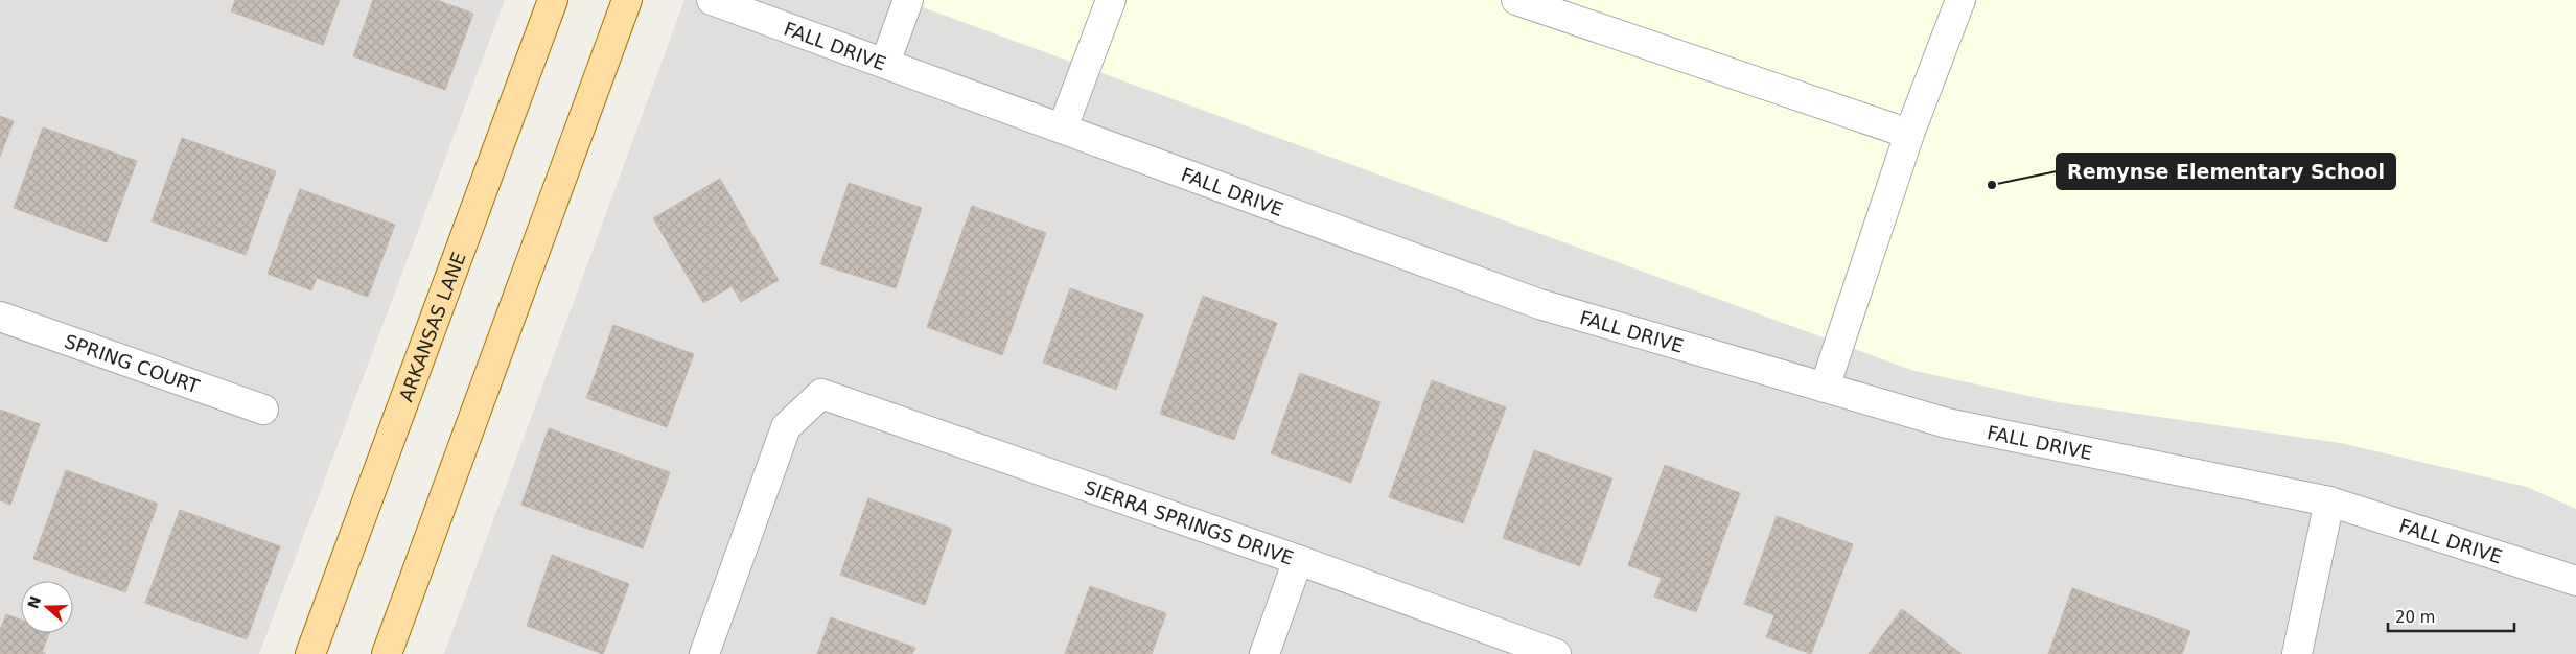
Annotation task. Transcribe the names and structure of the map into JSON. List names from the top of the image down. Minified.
{"streets":{"main road":["ARKANSAS LANE"],"street":["FALL DRIVE","SPRING COURT","SIERRA SPRINGS DRIVE"]},"places":["Remynse Elementary School"],"scale_bar":"20 m","north":"left"}
